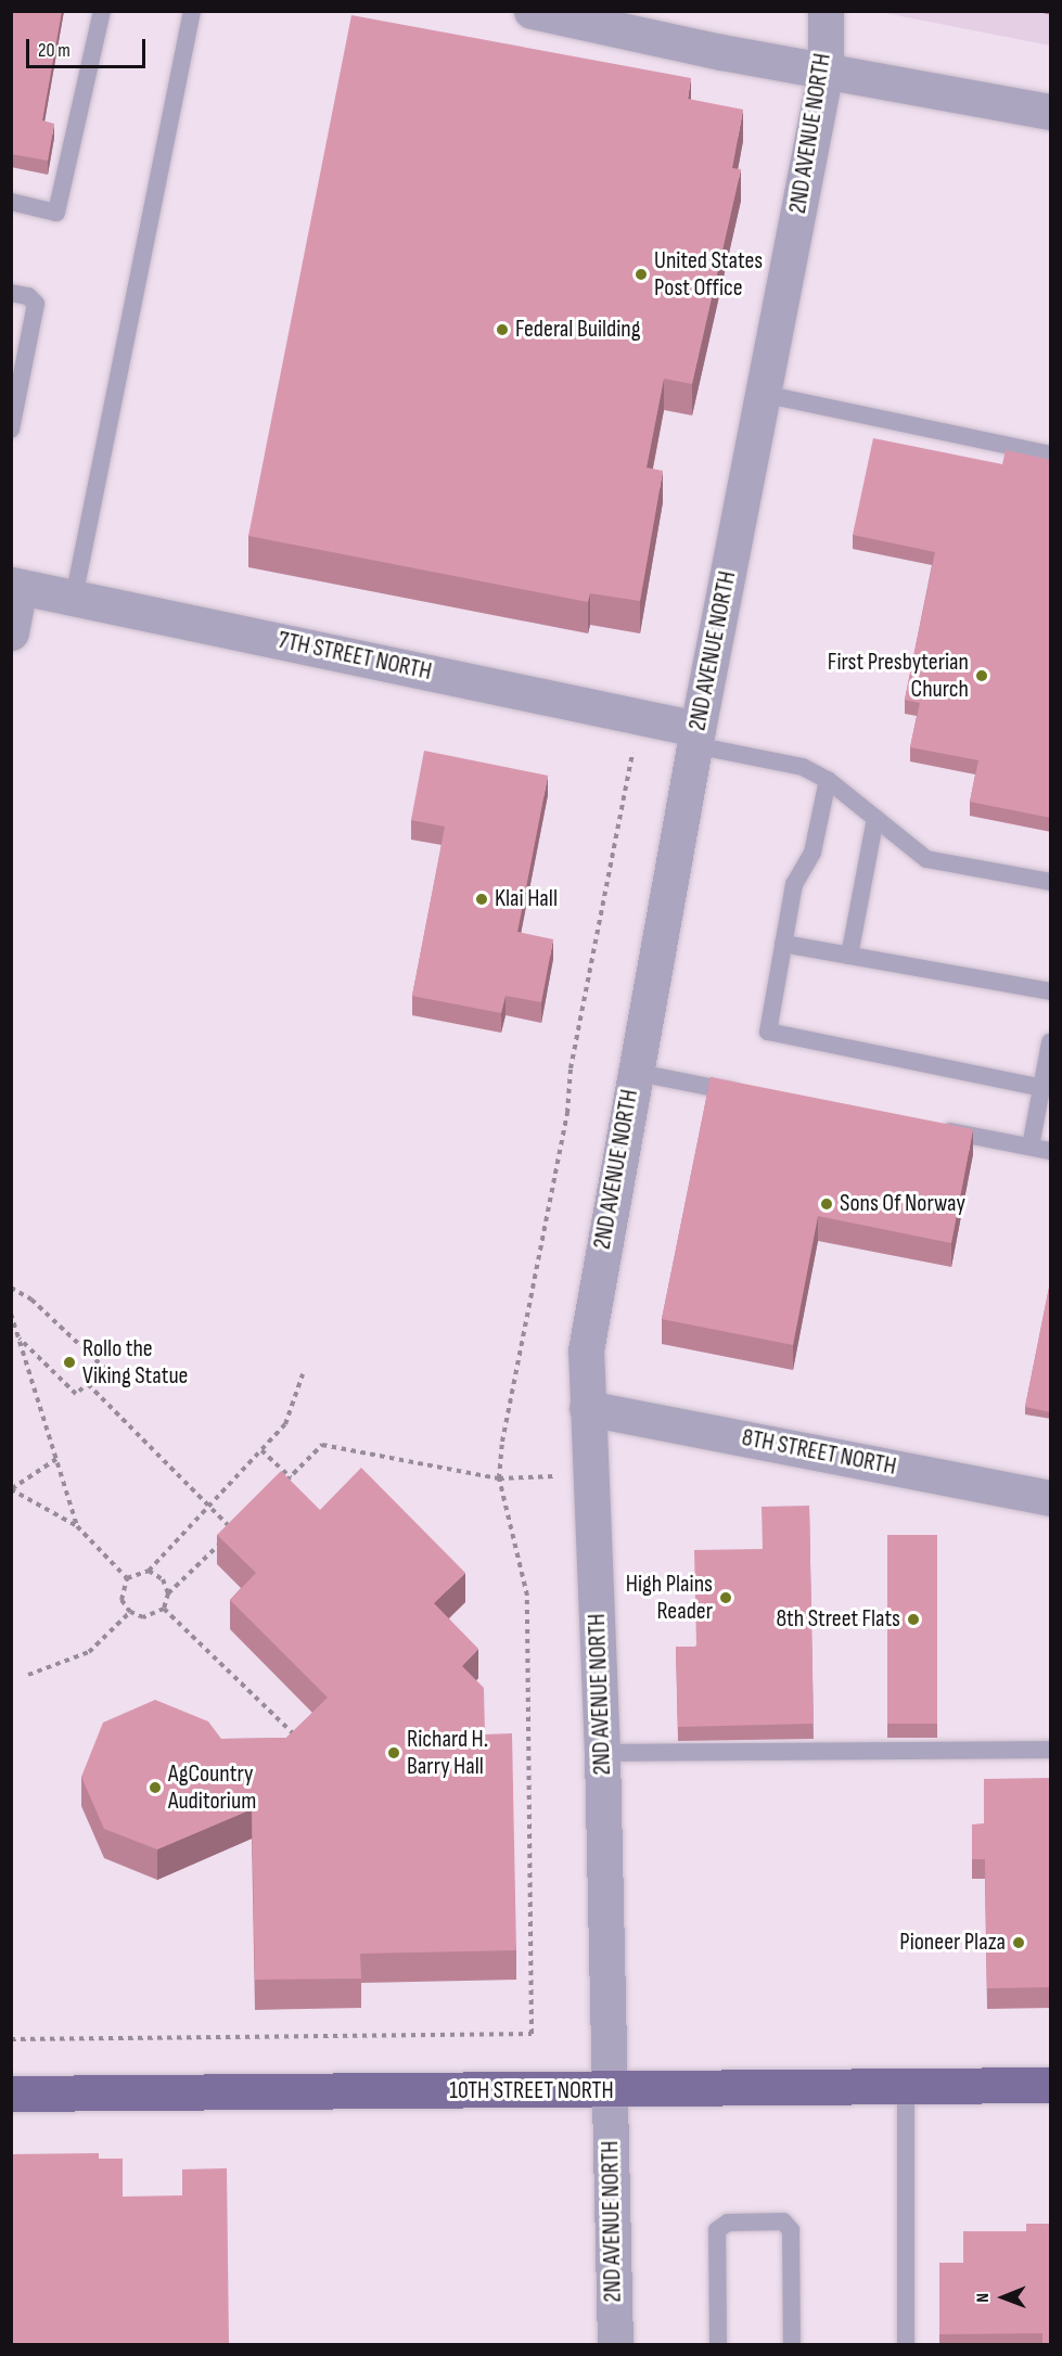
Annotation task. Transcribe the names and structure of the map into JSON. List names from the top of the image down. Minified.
{"streets":{"main road":["10TH STREET NORTH"],"street":["2ND AVENUE NORTH","7TH STREET NORTH","8TH STREET NORTH"]},"crossings":[["2ND AVENUE NORTH","7TH STREET NORTH"],["2ND AVENUE NORTH","8TH STREET NORTH"],["2ND AVENUE NORTH","10TH STREET NORTH"]],"places":["United States Post Office","Federal Building","First Presbyterian Church","Klai Hall","Sons Of Norway","Rollo the Viking Statue","High Plains Reader","8th Street Flats","Richard H. Barry Hall","AgCountry Auditorium","Pioneer Plaza"],"scale_bar":"20 m","north":"left"}
